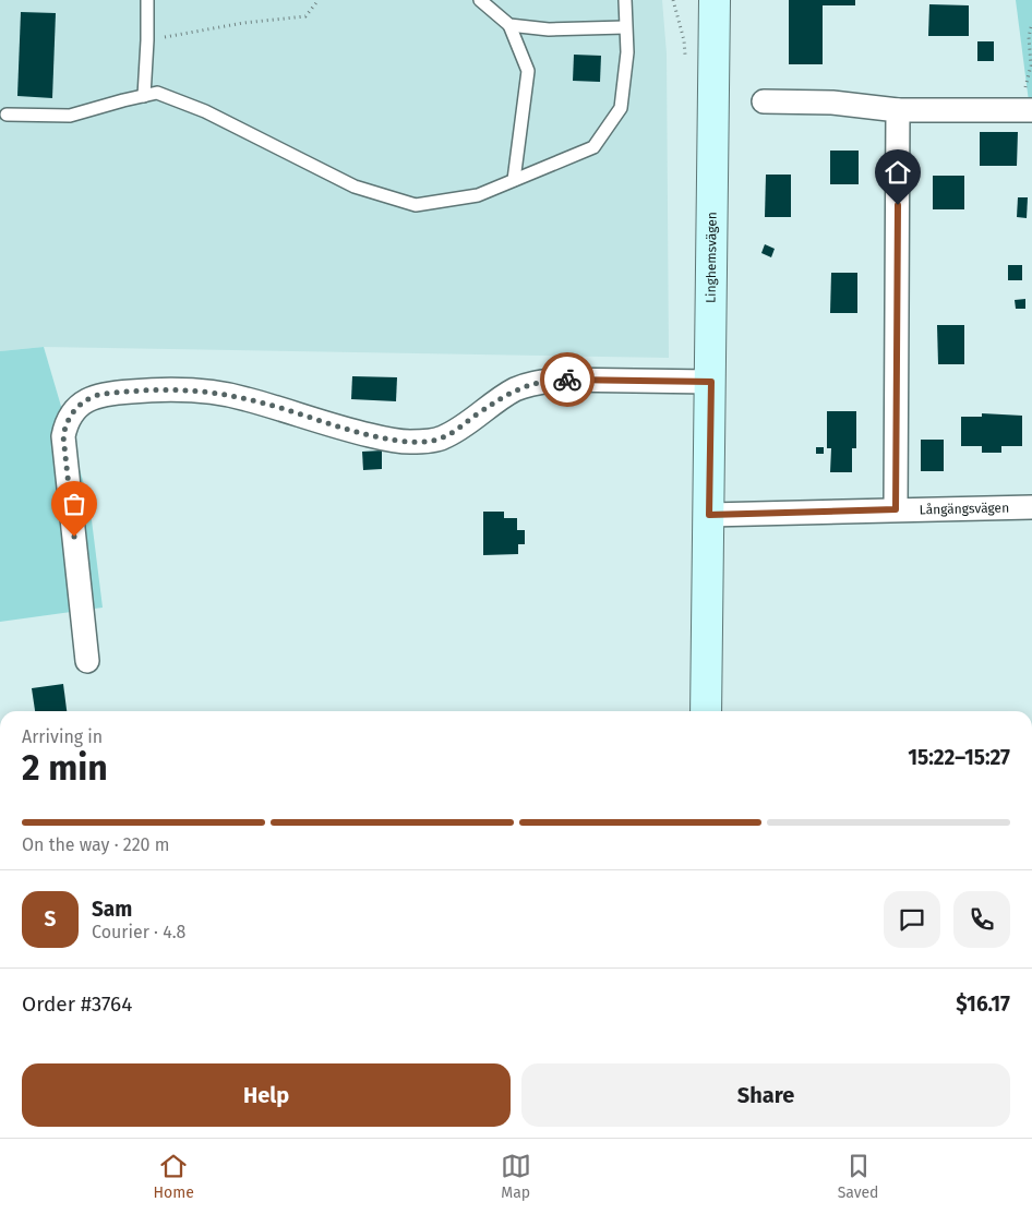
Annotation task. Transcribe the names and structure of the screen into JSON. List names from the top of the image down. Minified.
{"streets":{"main road":["Linghemsvägen"],"street":["Långängsvägen"]},"crossings":[["Linghemsvägen","Långängsvägen"]],"page":{"heading":["2 min","Arriving in","15:22–15:27"],"panel":["Sam","Courier · 4.8","Order #3764","$16.17"],"bar":"On the way · 220 m","round":"S","buttons":["Help","Share"],"tabs":["Home","Map","Saved"]}}
